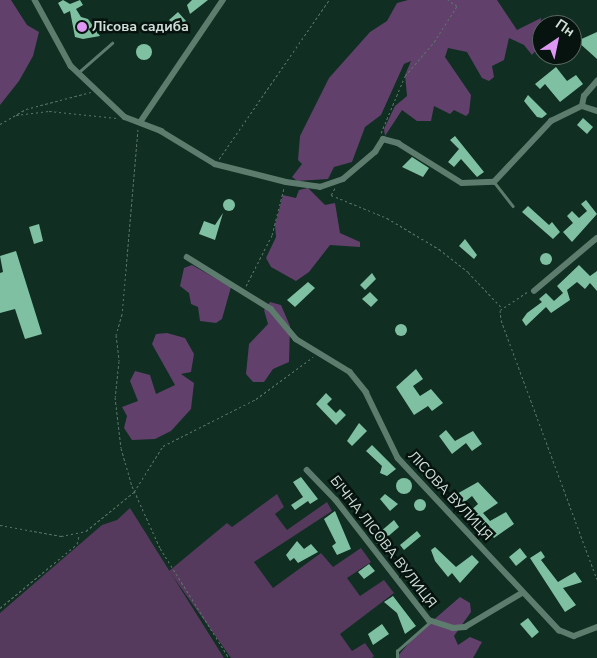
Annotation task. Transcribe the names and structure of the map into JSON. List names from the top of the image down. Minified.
{"streets":{"street":["ЛІСОВА ВУЛИЦЯ","БІЧНА ЛІСОВА ВУЛИЦЯ"]},"crossings":[["ЛІСОВА ВУЛИЦЯ","БІЧНА ЛІСОВА ВУЛИЦЯ"]],"places":["Лісова садиба"],"north":"top right"}
